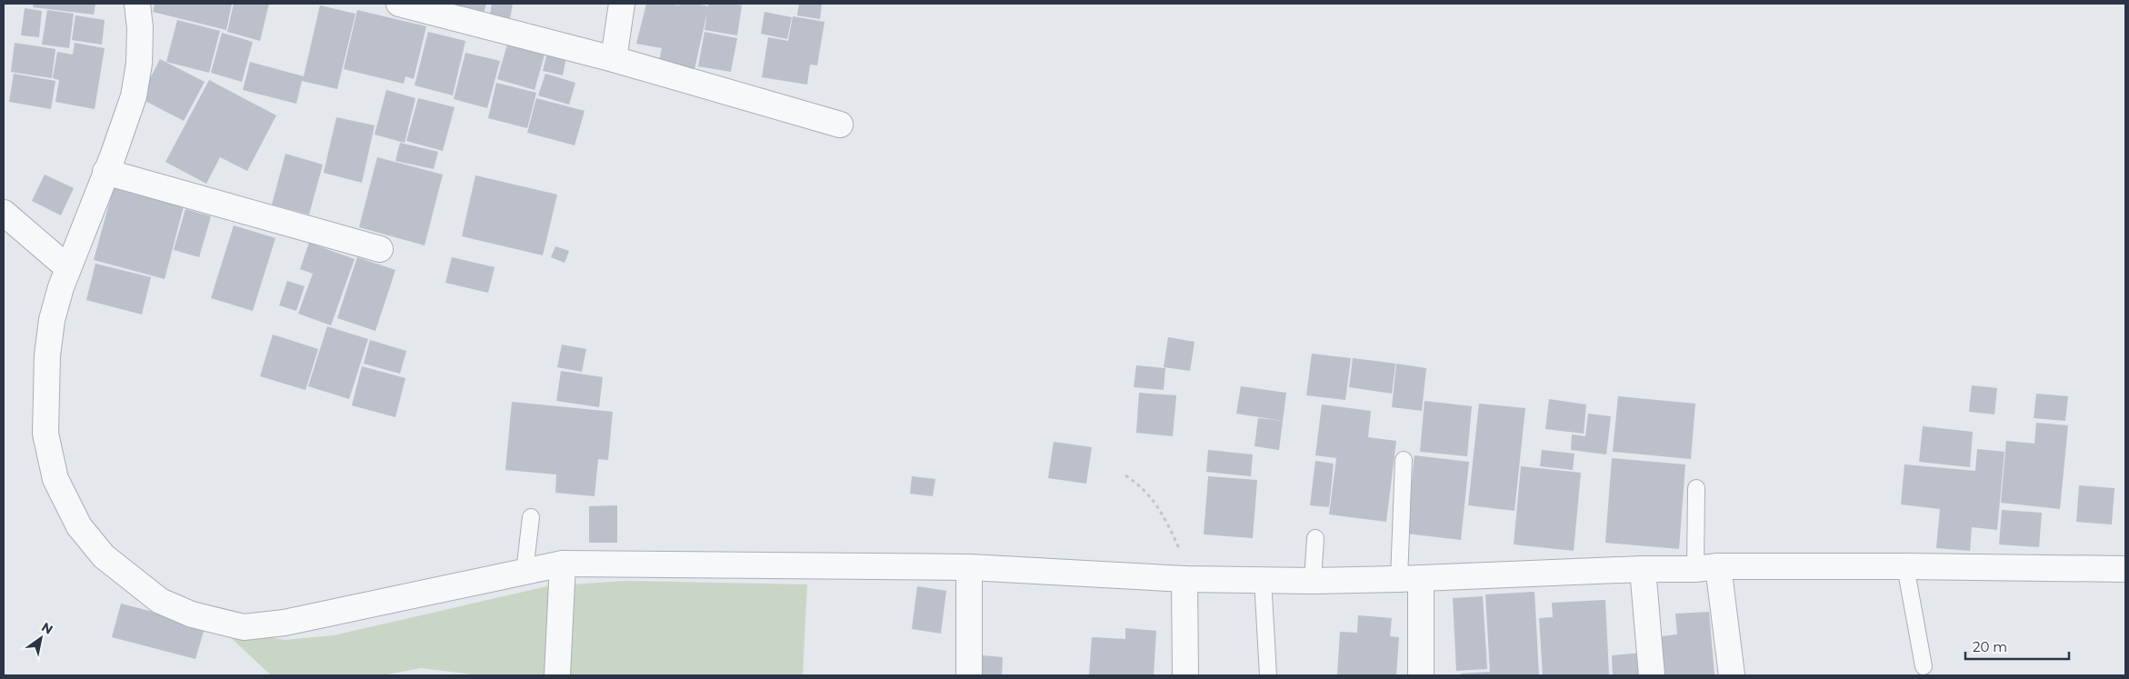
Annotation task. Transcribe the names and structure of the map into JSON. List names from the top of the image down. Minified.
{"scale_bar":"20 m","north":"top right"}
